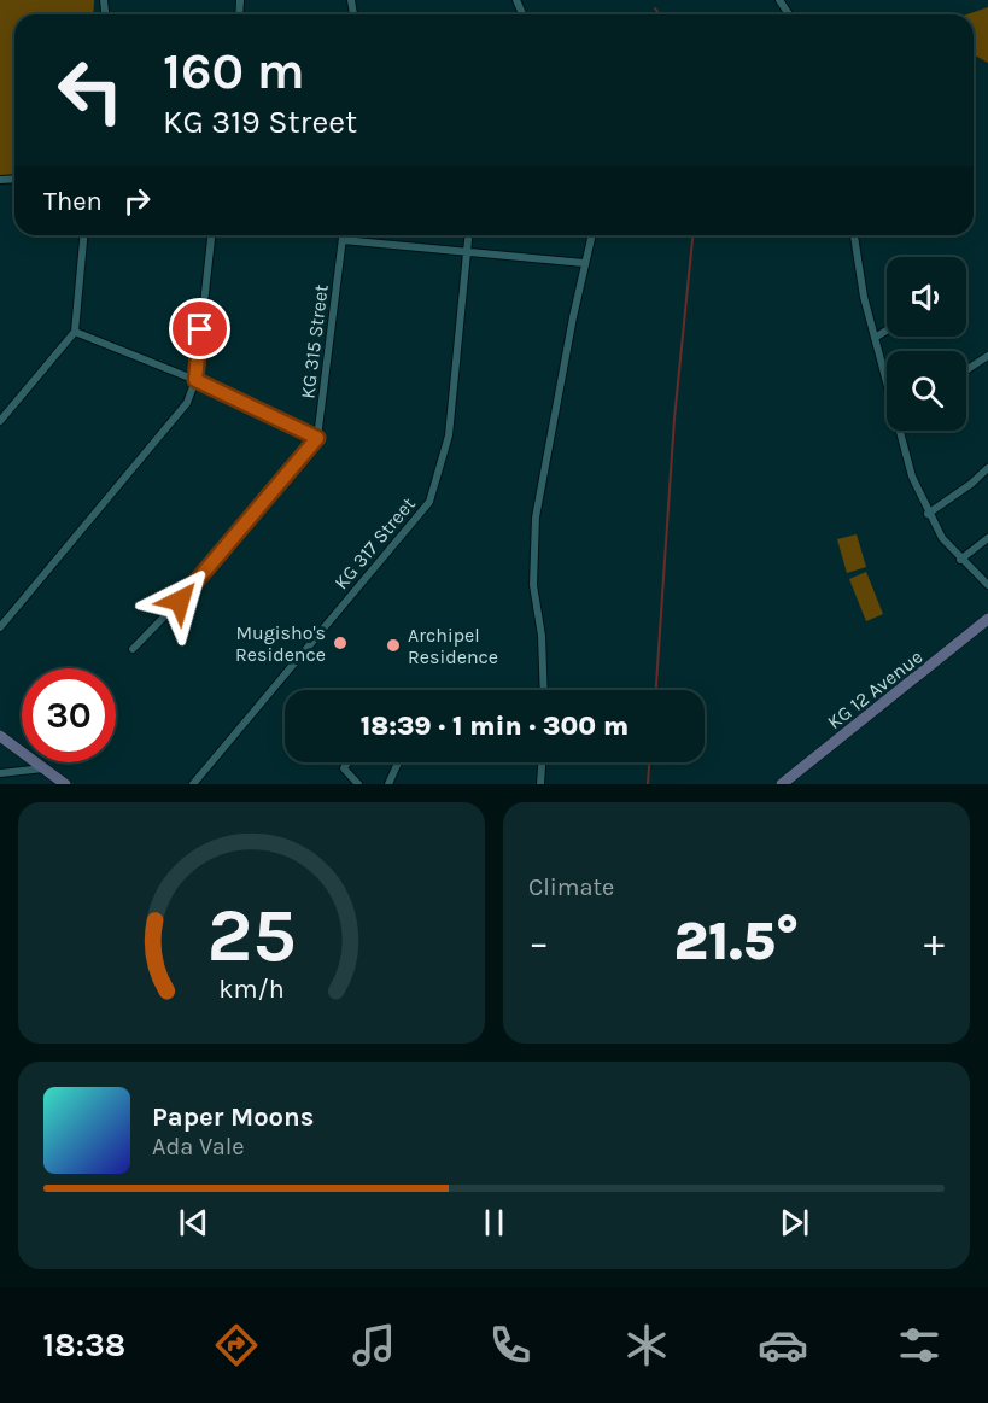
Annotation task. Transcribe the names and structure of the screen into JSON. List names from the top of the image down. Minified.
{"streets":{"main road":["KG 12 Avenue"],"street":["KG 315 Street","KG 317 Street"]},"places":["Mugisho's Residence","Archipel Residence"],"page":{"turn":["160 m","KG 319 Street"],"then":"Then","limit":"30","trip":"18:39 · 1 min · 300 m","tile":"Climate","heat":["−","21.5°","+"],"song":["Paper Moons","Ada Vale"],"tabs":"18:38","gauge":["25","km/h"]}}
